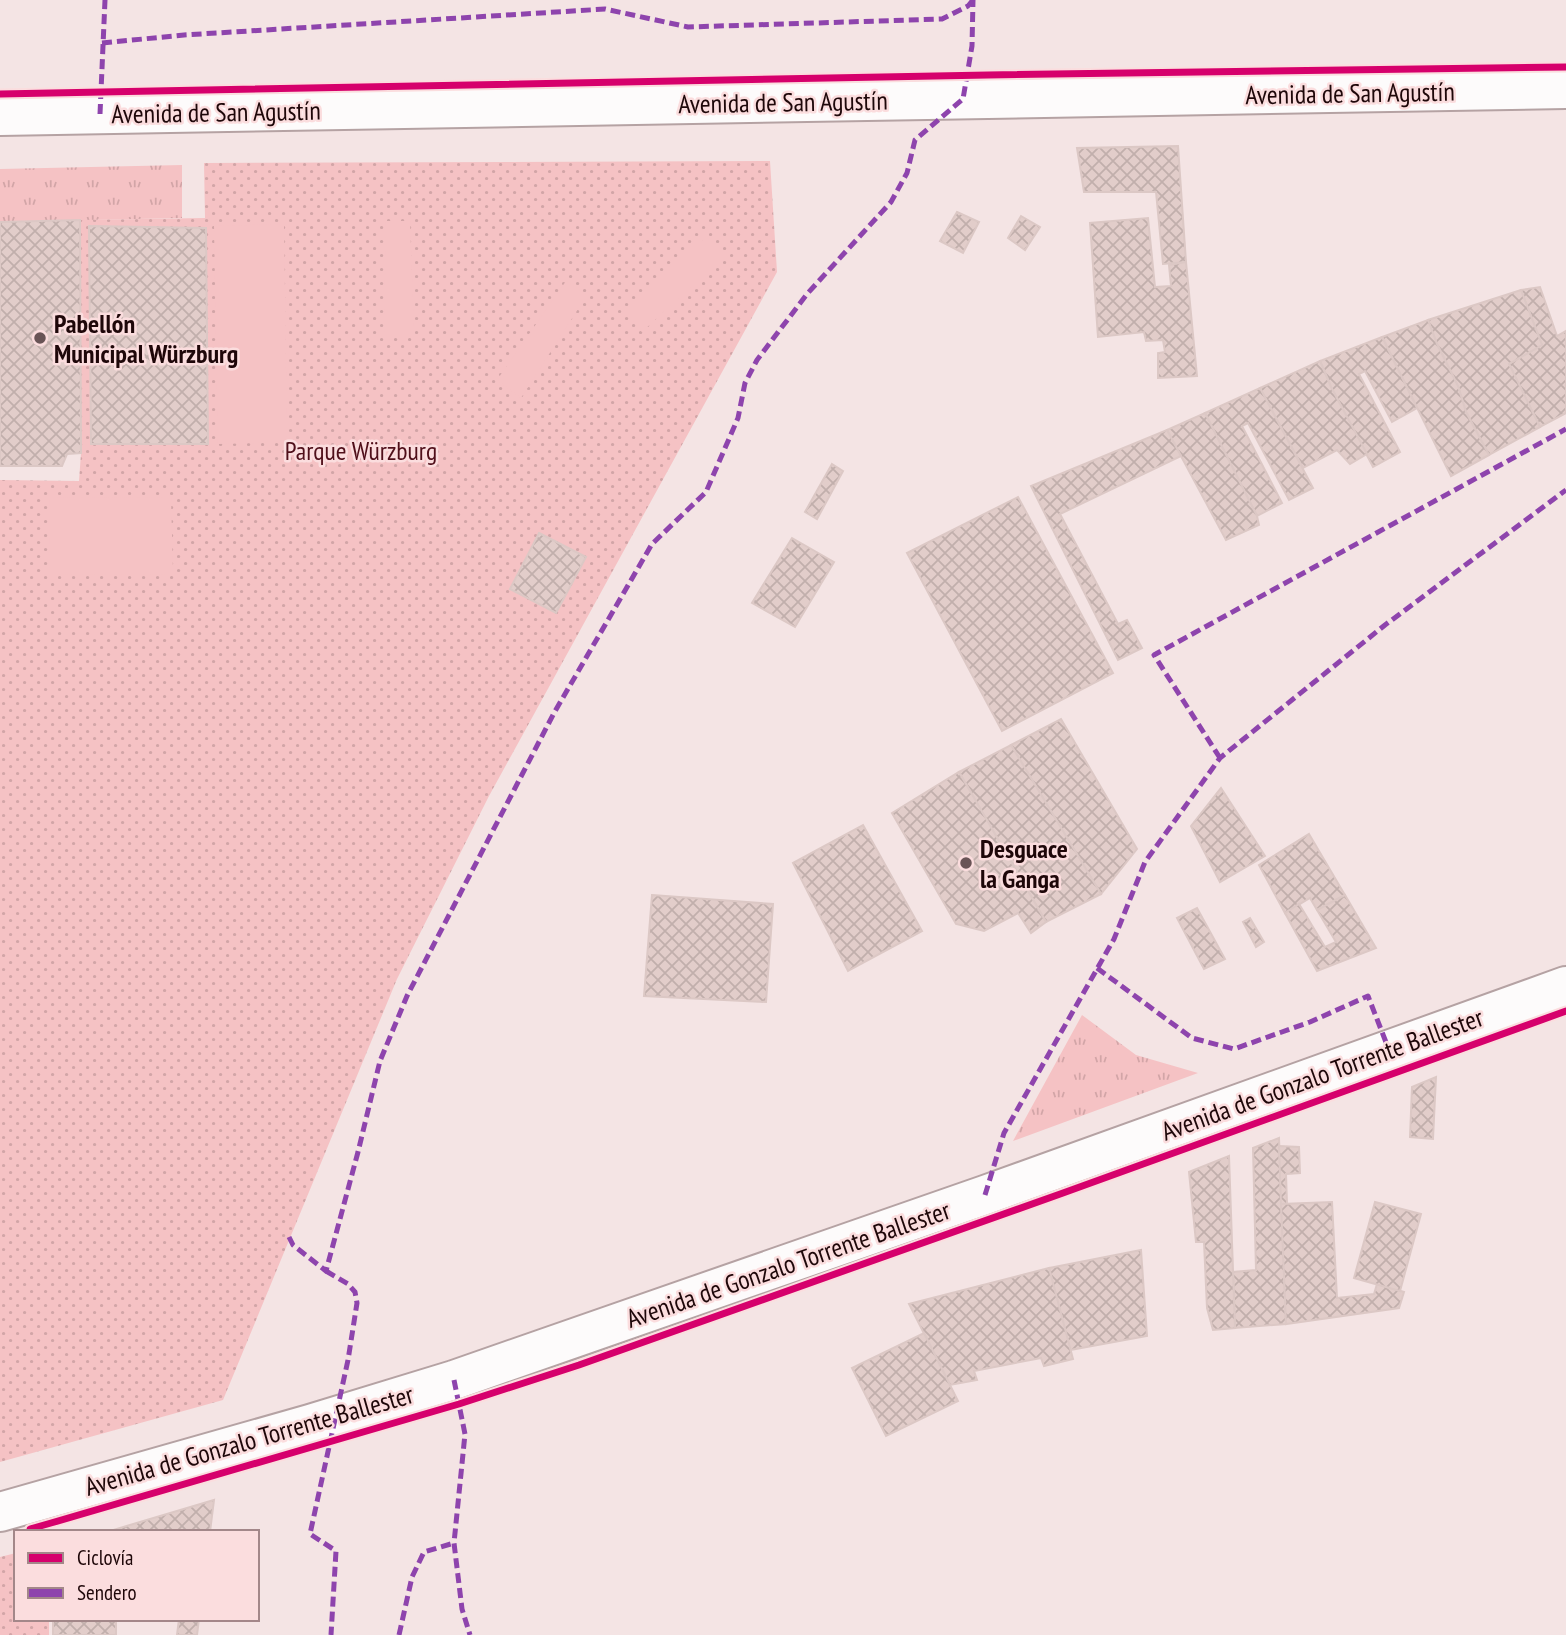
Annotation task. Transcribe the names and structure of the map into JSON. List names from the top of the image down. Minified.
{"streets":{"main road":["Avenida de San Agustín","Avenida de Gonzalo Torrente Ballester"]},"parks":["Parque Würzburg"],"places":["Pabellón Municipal Würzburg","Desguace la Ganga"],"legend":["Ciclovía","Sendero"]}
